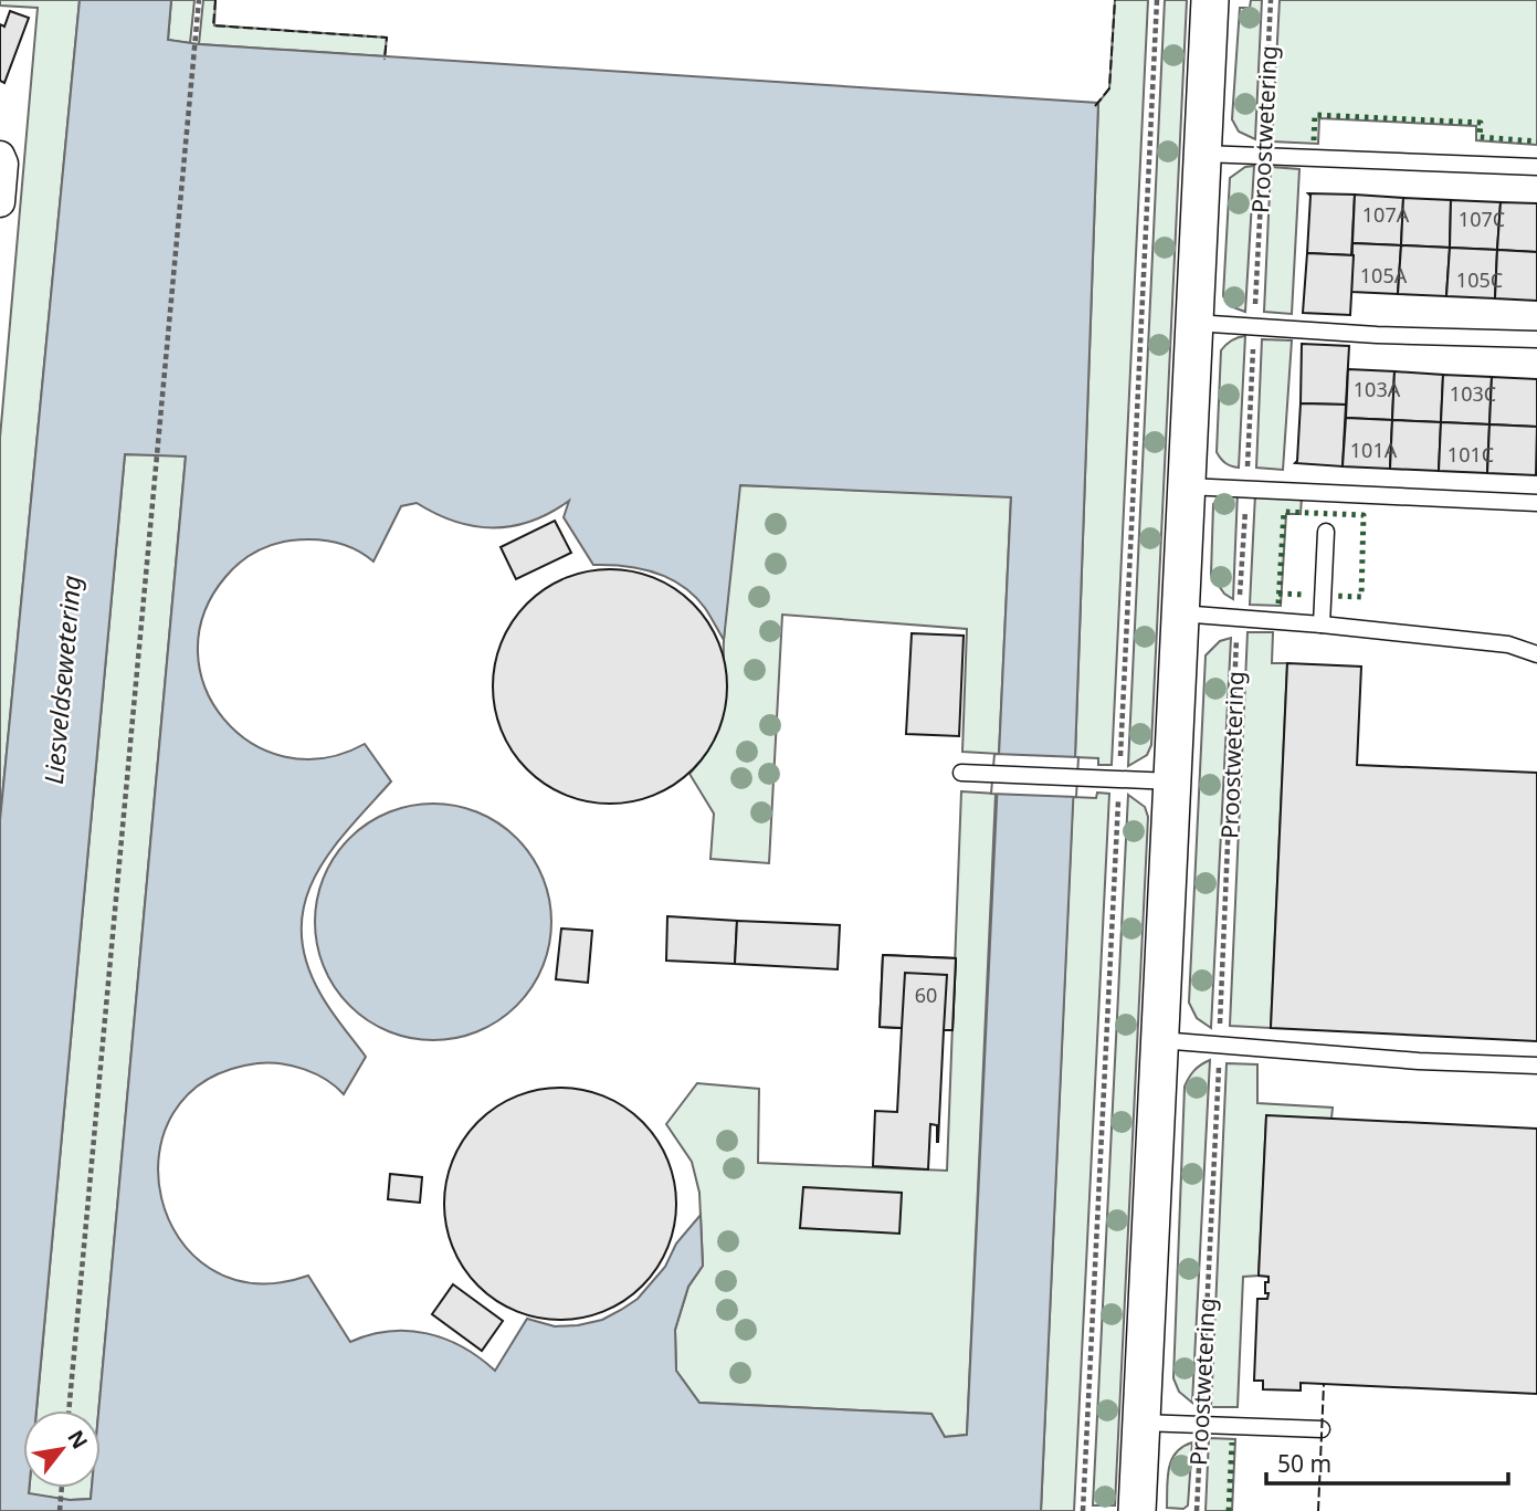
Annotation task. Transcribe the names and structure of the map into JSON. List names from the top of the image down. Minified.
{"streets":{"path":["Proostwetering"]},"water":["Liesveldsewetering"],"house_numbers":["107A","107C","105A","105C","103A","103C","101A","101C","60"],"scale_bar":"50 m","north":"top right"}
